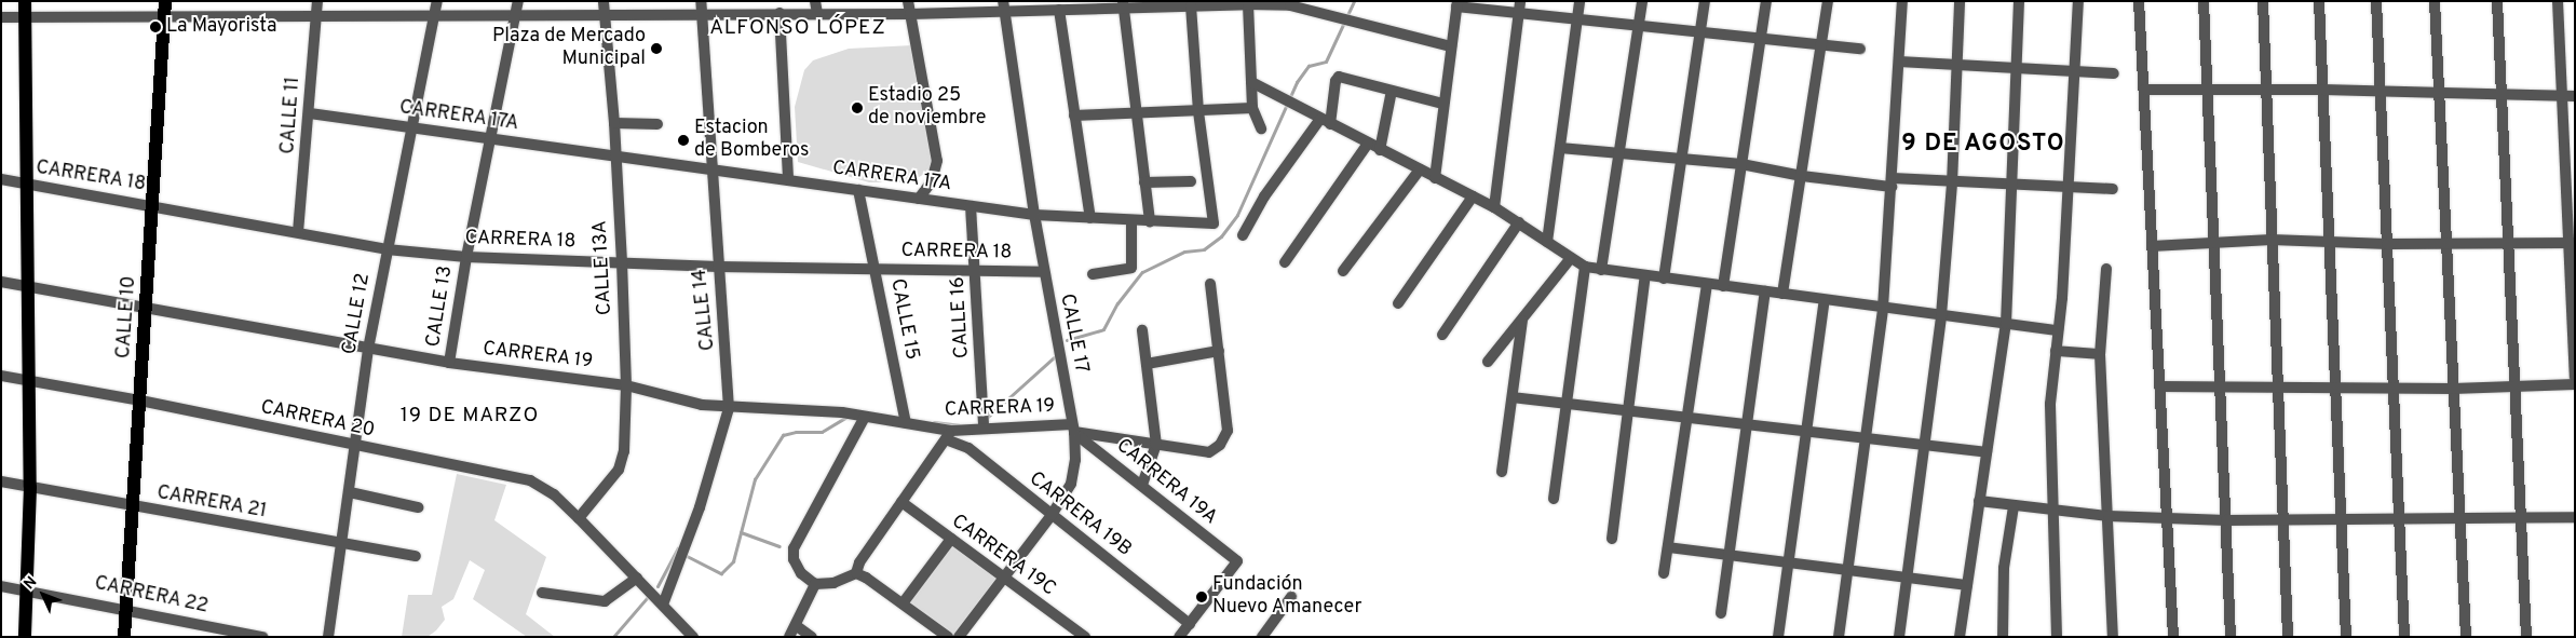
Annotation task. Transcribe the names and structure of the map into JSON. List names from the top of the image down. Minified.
{"streets":{"main road":["CALLE 10"],"street":["CALLE 11","CARRERA 17A","CARRERA 18","CALLE 13A","CALLE 13","CALLE 14","CALLE 12","CALLE 16","CALLE 15","CALLE 17","CARRERA 19","CARRERA 20","CARRERA 19A","CARRERA 21","CARRERA 19B","CARRERA 19C","CARRERA 22"]},"crossings":[["CALLE 11","CARRERA 17A"],["CALLE 11","CARRERA 18"],["CARRERA 17A","CALLE 13A"],["CARRERA 17A","CALLE 13"],["CARRERA 17A","CALLE 14"],["CARRERA 17A","CALLE 12"],["CARRERA 17A","CALLE 16"],["CARRERA 17A","CALLE 15"],["CARRERA 17A","CALLE 17"],["CARRERA 18","CALLE 13A"],["CARRERA 18","CALLE 13"],["CARRERA 18","CALLE 14"],["CARRERA 18","CALLE 12"],["CARRERA 18","CALLE 10"],["CARRERA 18","CALLE 16"],["CARRERA 18","CALLE 15"],["CARRERA 18","CALLE 17"],["CALLE 13A","CARRERA 19"],["CALLE 13A","CARRERA 20"],["CALLE 13","CARRERA 19"],["CALLE 14","CARRERA 19"],["CALLE 14","CARRERA 20"],["CALLE 12","CARRERA 19"],["CALLE 12","CARRERA 20"],["CALLE 12","CARRERA 21"],["CALLE 10","CARRERA 19"],["CALLE 10","CARRERA 20"],["CALLE 10","CARRERA 21"],["CALLE 10","CARRERA 22"],["CALLE 16","CARRERA 19"],["CALLE 15","CARRERA 19"],["CALLE 17","CARRERA 19"],["CALLE 17","CARRERA 19A"],["CALLE 17","CARRERA 19B"],["CALLE 17","CARRERA 19C"],["CARRERA 19","CARRERA 19A"],["CARRERA 19","CARRERA 19B"],["CARRERA 19A","CARRERA 19B"]],"districts":["ALFONSO LÓPEZ","9 DE AGOSTO","19 DE MARZO"],"places":["La Mayorista","Plaza de Mercado Municipal","Estadio 25 de noviembre","Estacion de Bomberos","Fundación Nuevo Amanecer"],"north":"top left"}
